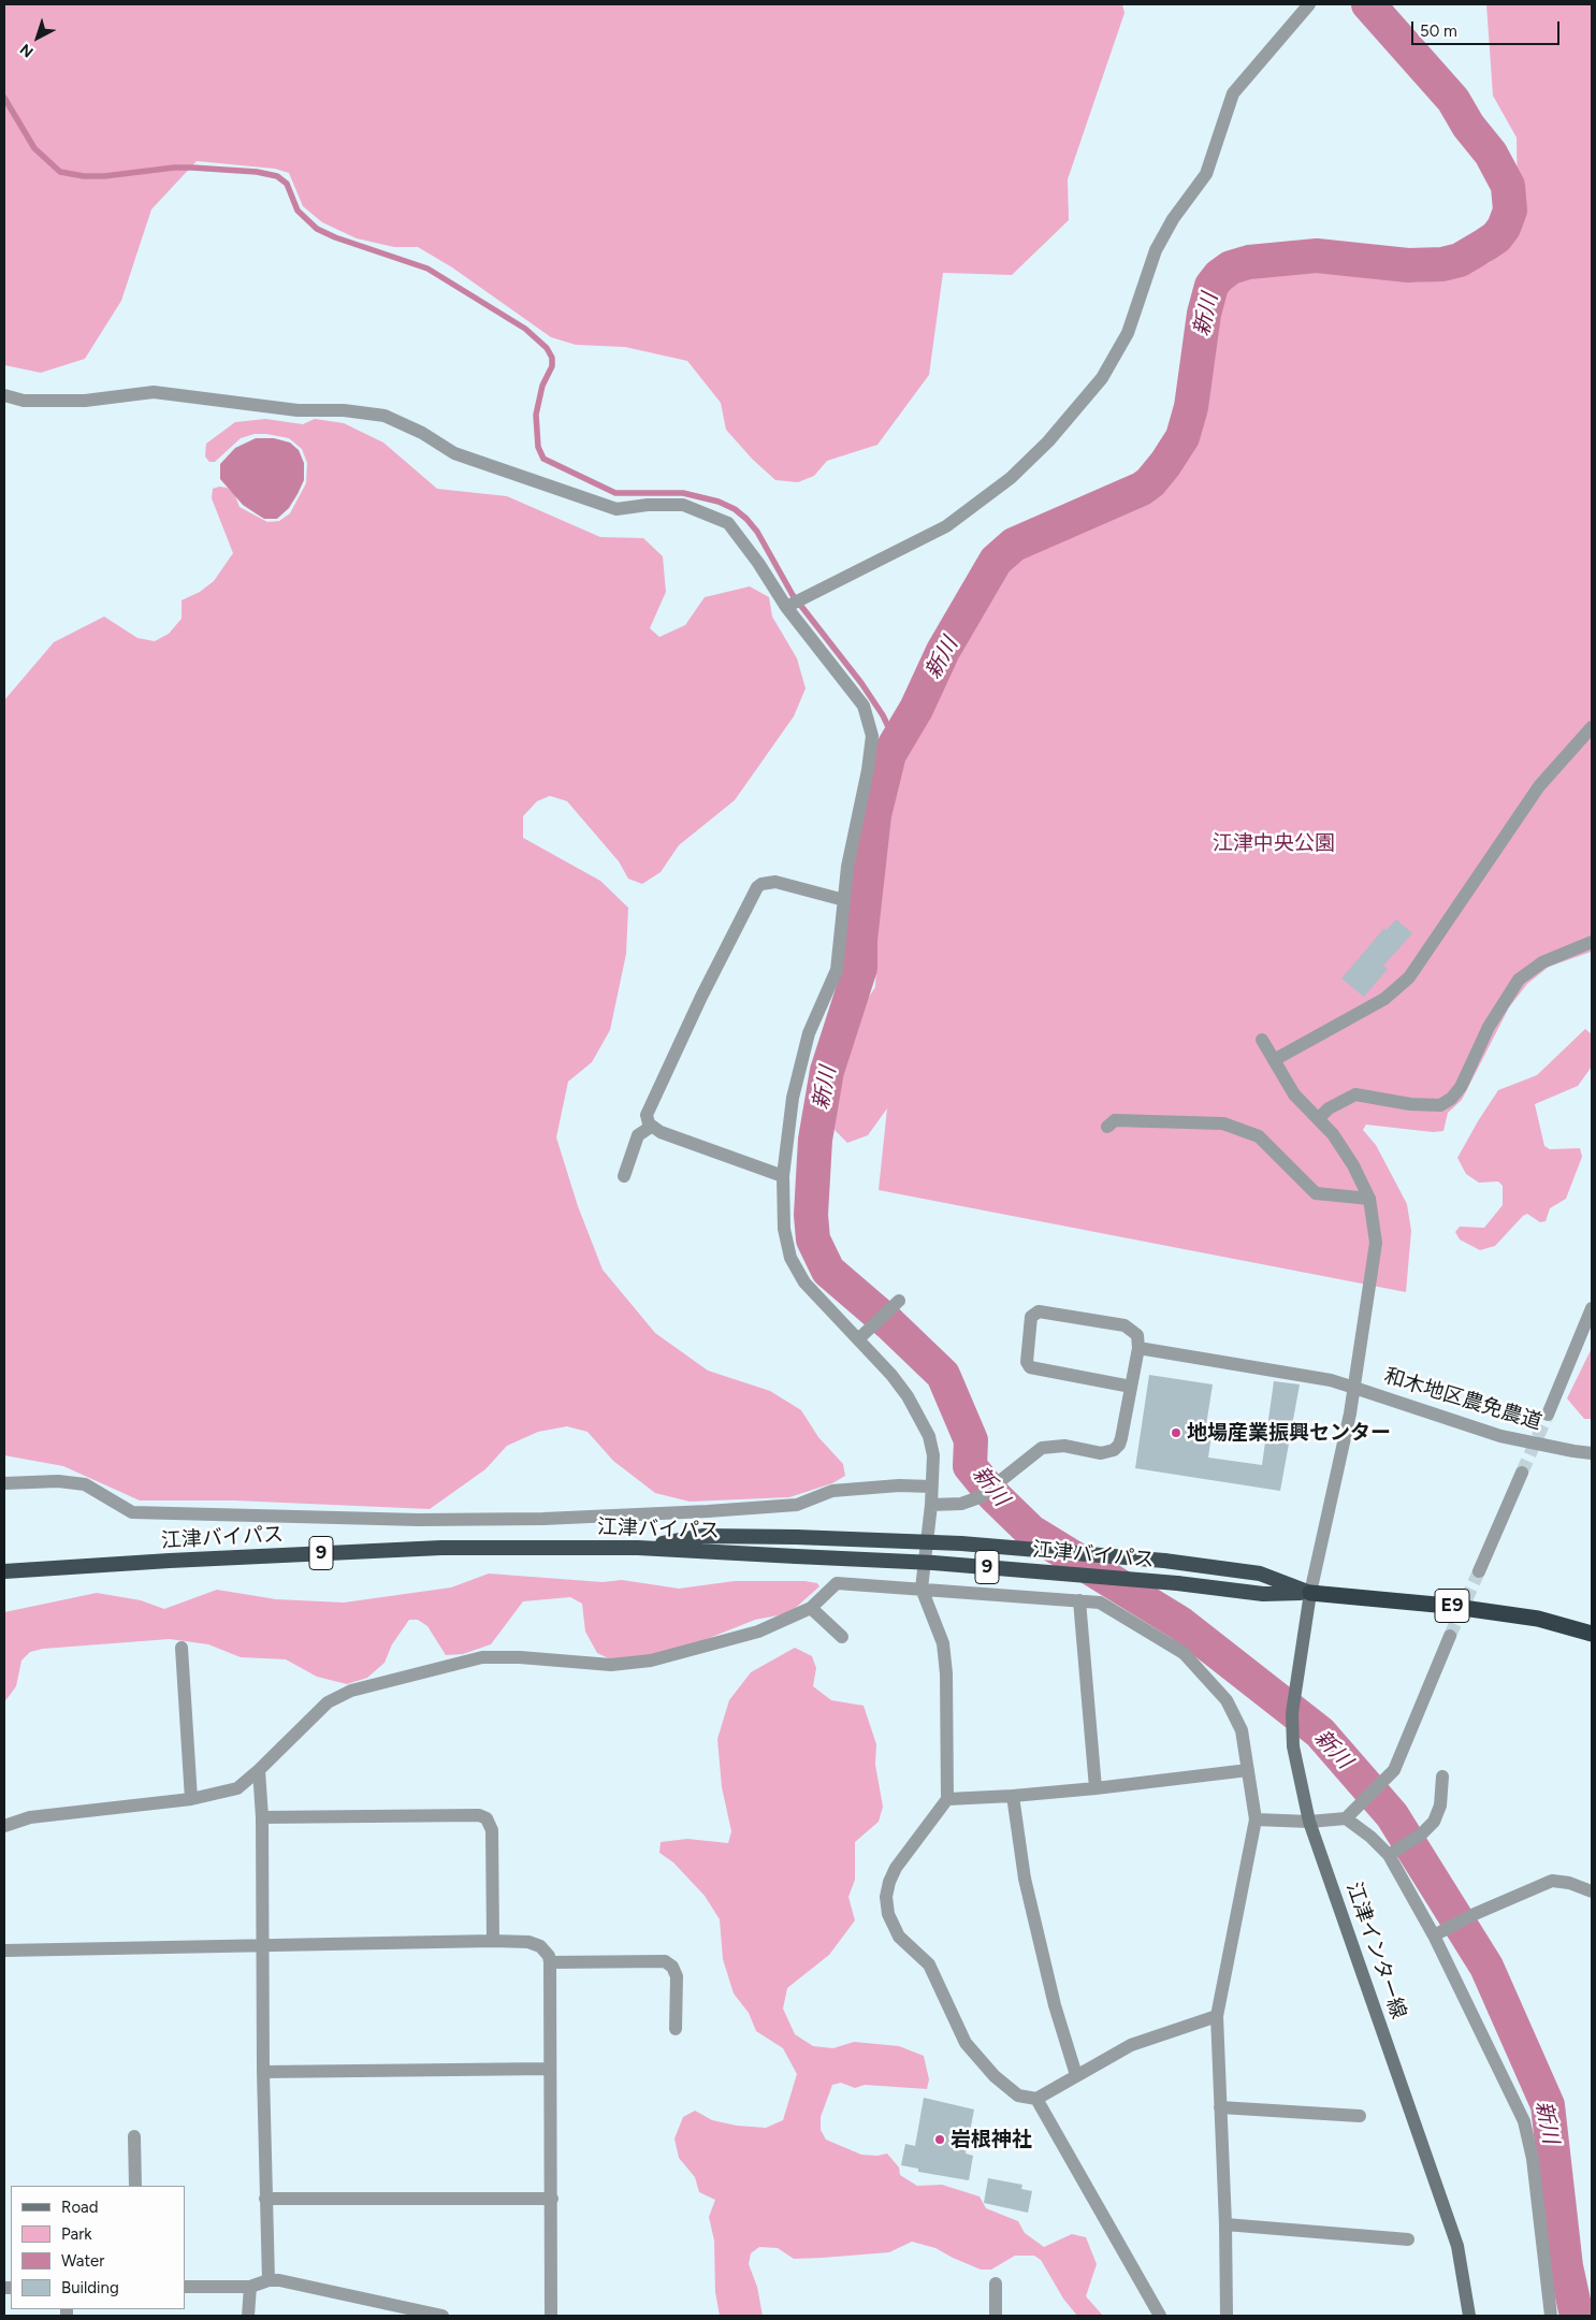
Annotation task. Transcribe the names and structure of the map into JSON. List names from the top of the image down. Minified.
{"streets":{"highway":["江津バイパス","9","E9"],"main road":["江津インター線"],"street":["和木地区農免農道"]},"crossings":[["江津バイパス","E9"],["江津バイパス","江津インター線"],["E9","江津インター線"]],"water":["新川"],"parks":["江津中央公園"],"places":["地場産業振興センター","岩根神社"],"legend":["Road","Park","Water","Building"],"scale_bar":"50 m","north":"bottom left"}
